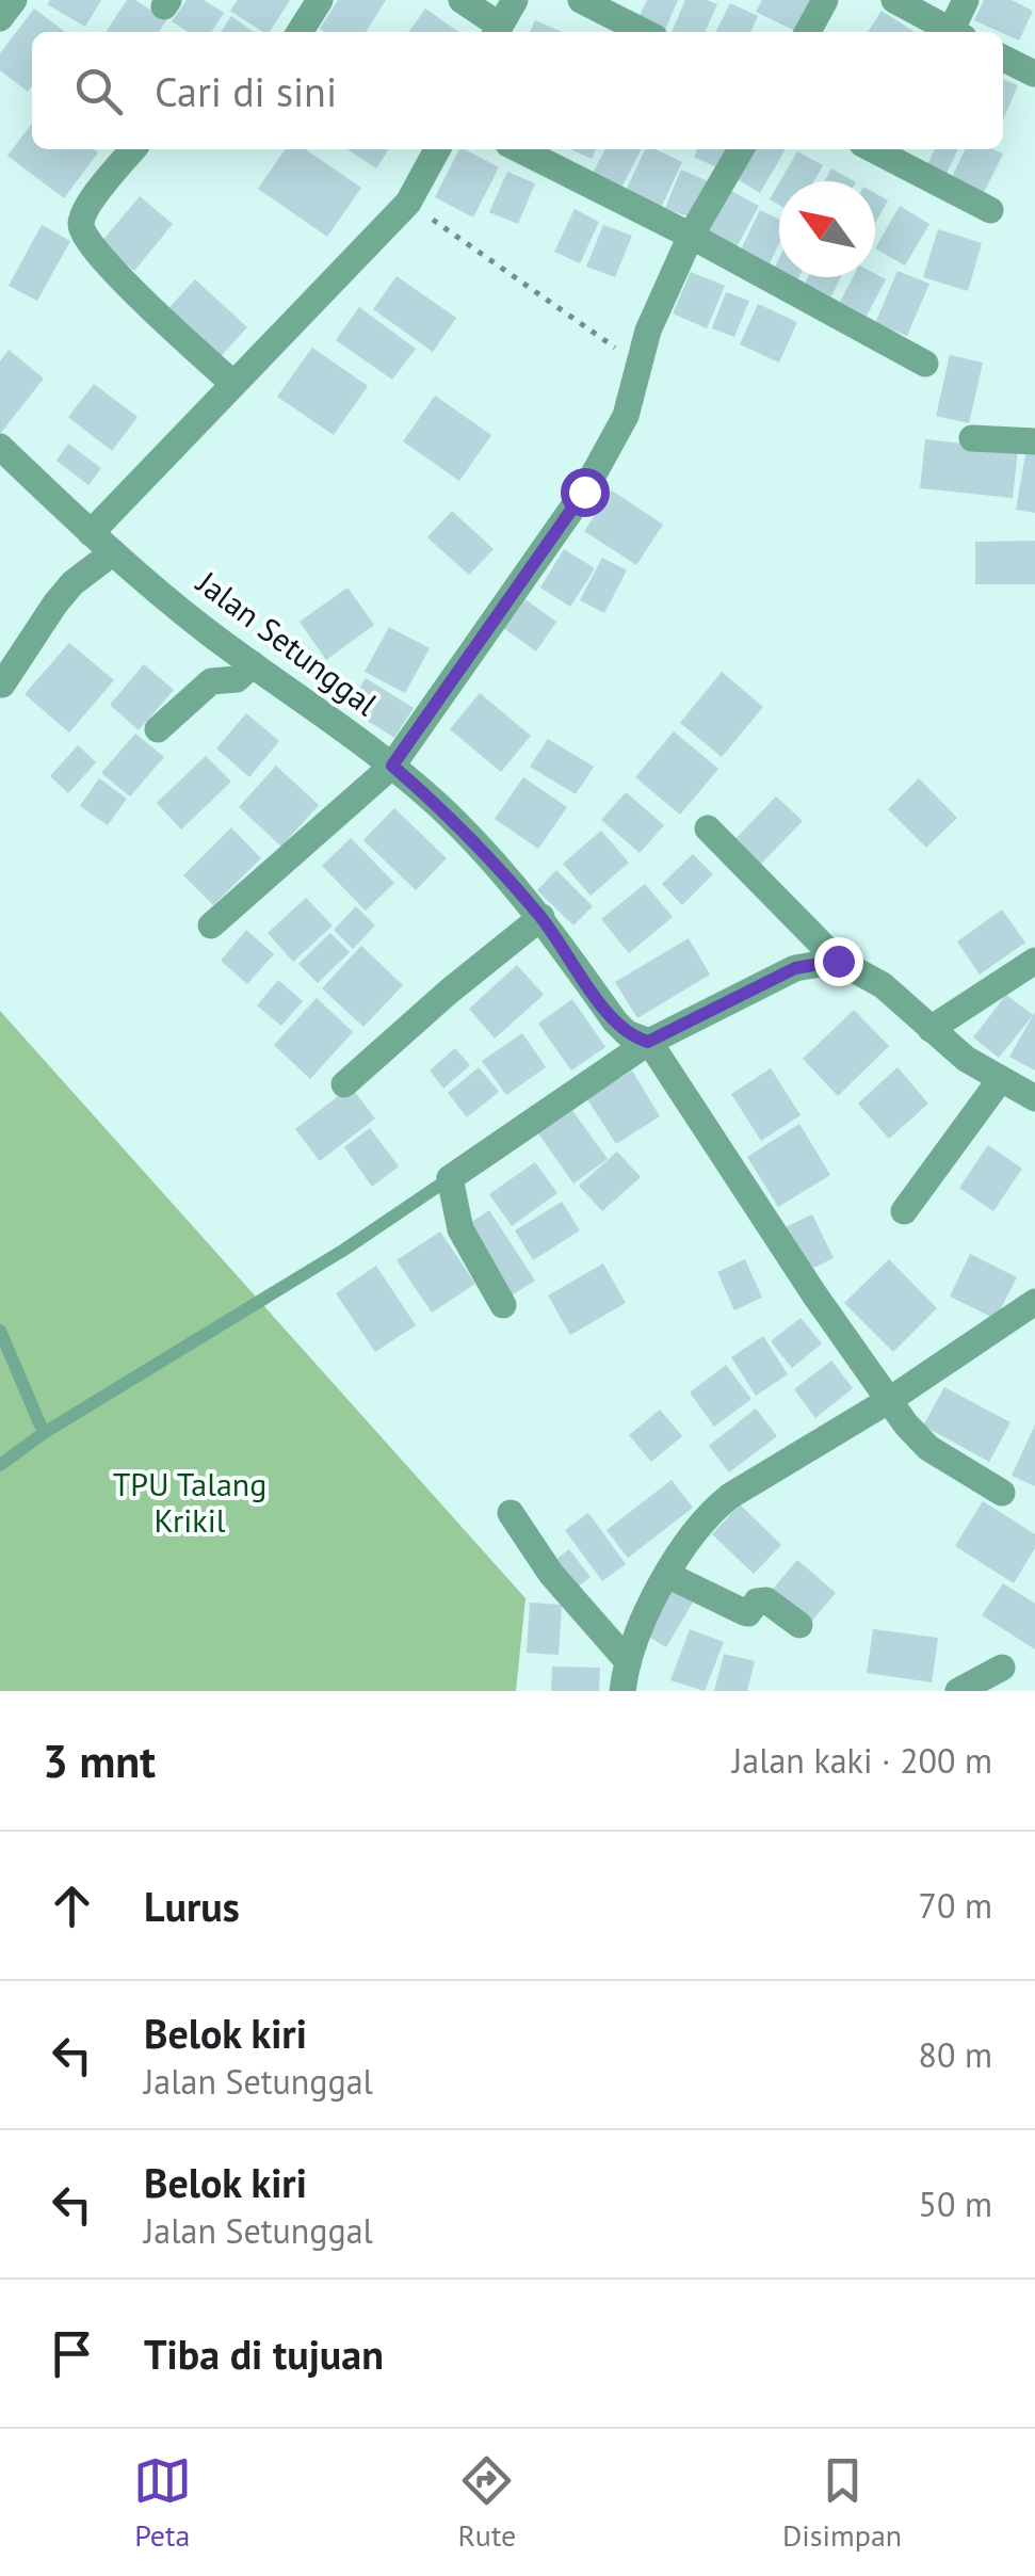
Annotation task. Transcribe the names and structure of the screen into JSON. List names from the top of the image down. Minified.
{"streets":{"street":["Jalan Setunggal"]},"parks":["TPU Talang Krikil"],"north":"top left","page":{"search":"Cari di sini","heading":["3 mnt","Jalan kaki · 200 m"],"list":[["Lurus","70 m"],["Belok kiri","Jalan Setunggal","80 m"],["Belok kiri","Jalan Setunggal","50 m"],"Tiba di tujuan"],"nav":["Peta","Rute","Disimpan"]}}
